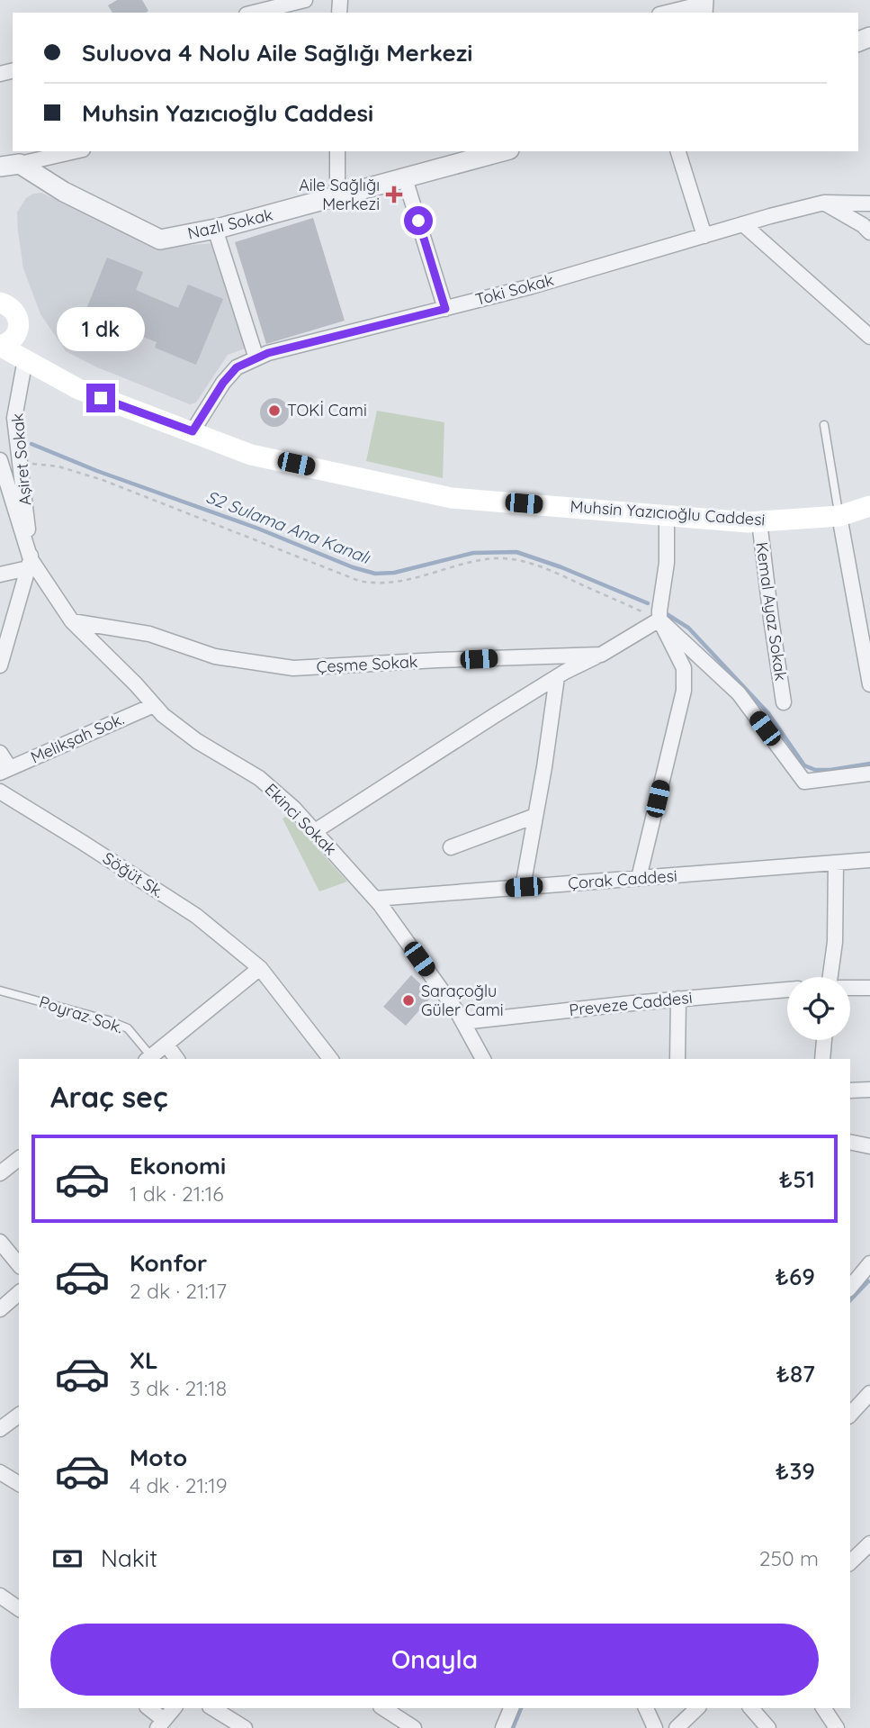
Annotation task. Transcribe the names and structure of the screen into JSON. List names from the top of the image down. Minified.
{"streets":{"main road":["Muhsin Yazıcıoğlu Caddesi"],"street":["Nazlı Sokak","Toki Sokak","Aşiret Sokak","Kemal Ayaz Sokak","Çeşme Sokak","Melikşah Sok.","Ekinci Sokak","Söğüt Sk.","Çorak Caddesi","Preveze Caddesi"],"lane":["Poyraz Sok."]},"crossings":[["Toki Sokak","Muhsin Yazıcıoğlu Caddesi"],["Aşiret Sokak","Muhsin Yazıcıoğlu Caddesi"],["Aşiret Sokak","Ekinci Sokak"],["Muhsin Yazıcıoğlu Caddesi","Kemal Ayaz Sokak"],["Çeşme Sokak","Ekinci Sokak"],["Melikşah Sok.","Ekinci Sokak"],["Ekinci Sokak","Çorak Caddesi"],["Ekinci Sokak","Preveze Caddesi"]],"water":["S2 Sulama Ana Kanalı"],"places":{"health":["Aile Sağlığı Merkezi"],"other":["TOKİ Cami","Saraçoğlu Güler Cami"]},"page":{"banner":["Suluova 4 Nolu Aile Sağlığı Merkezi","Muhsin Yazıcıoğlu Caddesi"],"bubble":"1 dk","heading":"Araç seç","list":[{"name":"Ekonomi","note":"1 dk · 21:16","value":"₺51"},{"name":"Konfor","note":"2 dk · 21:17","value":"₺69"},{"name":"XL","note":"3 dk · 21:18","value":"₺87"},{"name":"Moto","note":"4 dk · 21:19","value":"₺39"}],"pay":["Nakit","250 m"],"buttons":"Onayla"}}
